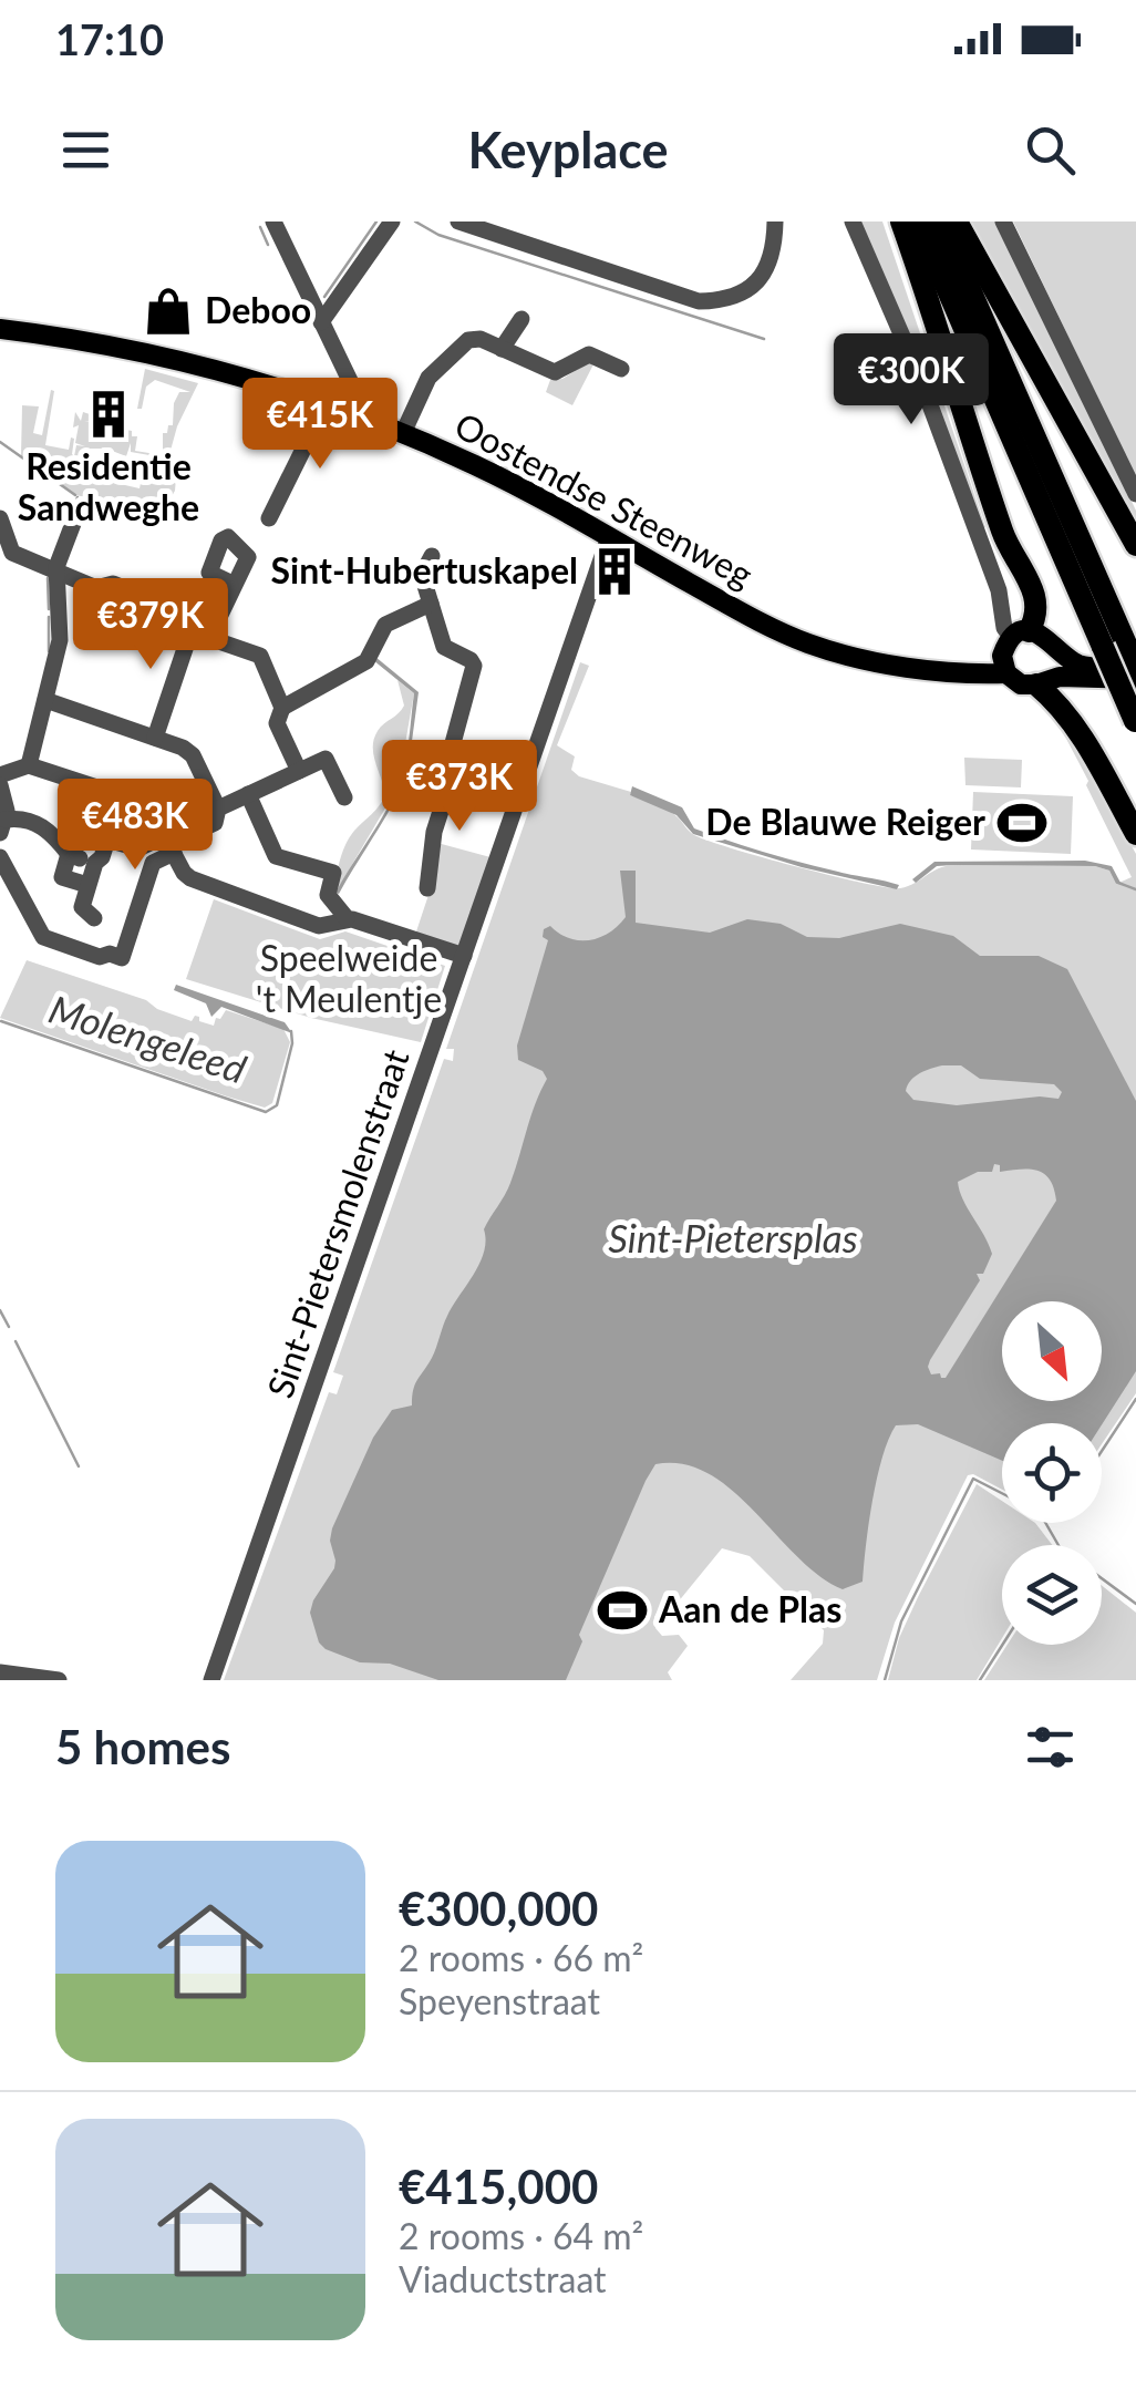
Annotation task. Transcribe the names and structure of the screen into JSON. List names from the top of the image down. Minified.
{"streets":{"main road":["Oostendse Steenweg"],"street":["Sint-Pietersmolenstraat"]},"crossings":[["Oostendse Steenweg","Sint-Pietersmolenstraat"]],"water":["Molengeleed","Sint-Pietersplas"],"parks":["Speelweide 't Meulentje"],"places":{"shop":["Deboo"],"building":["Residentie Sandweghe","Sint-Hubertuskapel"],"sports":["De Blauwe Reiger","Aan de Plas"]},"north":"bottom right","page":{"status":"17:10","header":"Keyplace","price":["€300K","€415K","€379K","€373K","€483K"],"heading":"5 homes","list":[{"name":"€300,000","note":"2 rooms · 66 m² · Speyenstraat"},{"name":"€415,000","note":"2 rooms · 64 m² · Viaductstraat"}]}}
